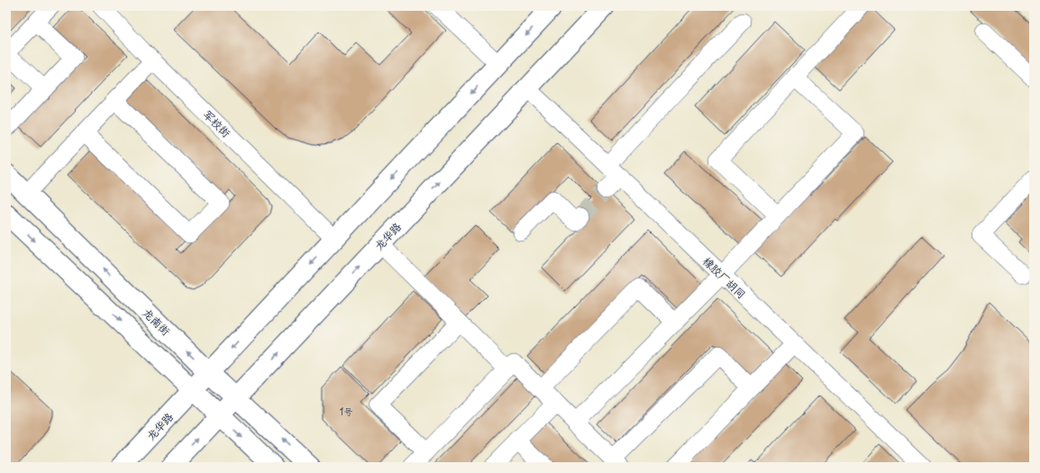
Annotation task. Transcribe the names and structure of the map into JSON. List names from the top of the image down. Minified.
{"streets":{"main road":["龙华路","龙南街"],"street":["军校街","橡胶厂胡同"]},"crossings":[["军校街","龙华路"],["龙华路","橡胶厂胡同"],["龙华路","龙南街"]],"house_numbers":["1号"]}
